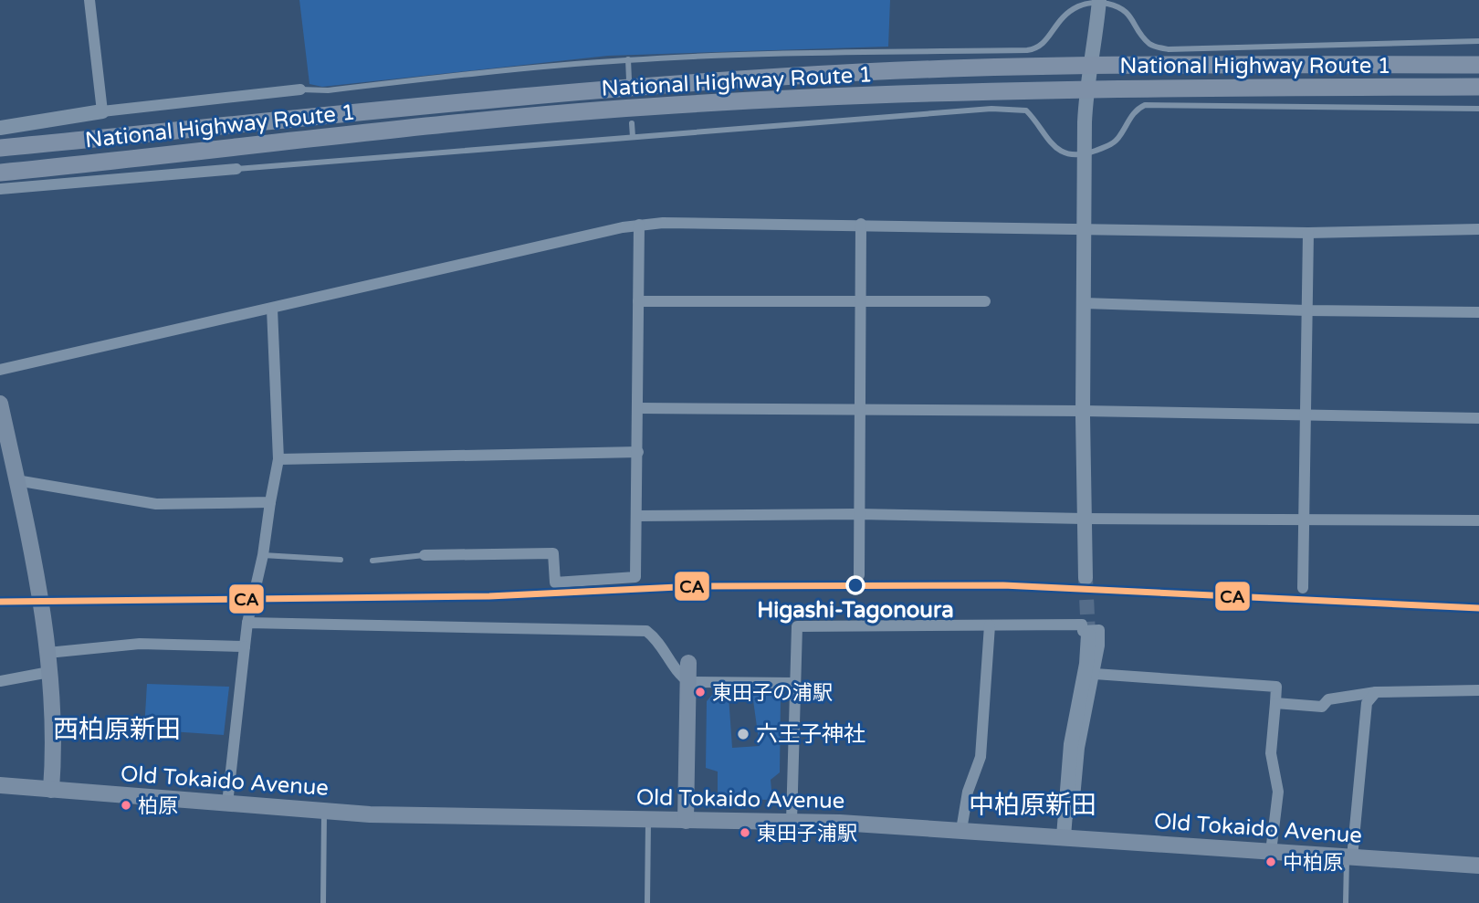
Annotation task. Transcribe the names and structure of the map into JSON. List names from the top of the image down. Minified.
{"streets":{"highway":["National Highway Route 1"],"main road":["Old Tokaido Avenue"]},"districts":["西柏原新田","中柏原新田"],"places":["Higashi-Tagonoura","東田子の浦駅","六王子神社","柏原","東田子浦駅","中柏原"],"lines":["transit line CA"]}
